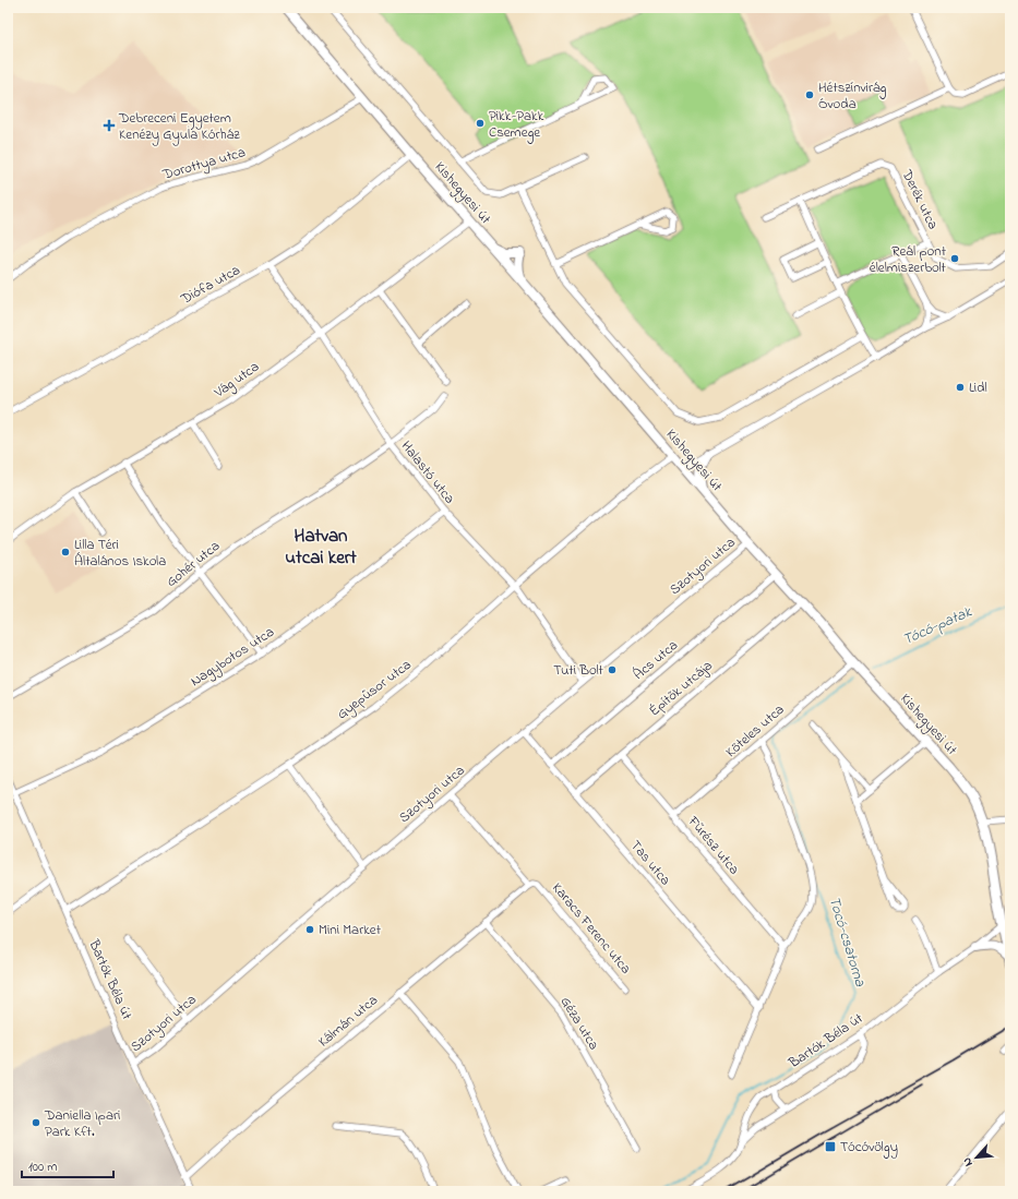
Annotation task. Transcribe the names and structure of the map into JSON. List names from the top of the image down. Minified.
{"streets":{"street":["Dorottya utca","Kishegyesi út","Derék utca","Diófa utca","Vág utca","Halastó utca","Gohér utca","Szotyori utca","Nagybotos utca","Ács utca","Építők utcája","Gyepűsor utca","Köteles utca","Fűrész utca","Tas utca","Karacs Ferenc utca","Bartók Béla út","Kálmán utca","Géza utca"]},"crossings":[["Dorottya utca","Kishegyesi út"],["Kishegyesi út","Diófa utca"],["Kishegyesi út","Vág utca"],["Kishegyesi út","Szotyori utca"],["Kishegyesi út","Ács utca"],["Kishegyesi út","Építők utcája"],["Kishegyesi út","Gyepűsor utca"],["Kishegyesi út","Köteles utca"],["Kishegyesi út","Bartók Béla út"],["Diófa utca","Halastó utca"],["Vág utca","Halastó utca"],["Halastó utca","Gohér utca"],["Halastó utca","Szotyori utca"],["Halastó utca","Nagybotos utca"],["Halastó utca","Gyepűsor utca"],["Szotyori utca","Tas utca"],["Szotyori utca","Karacs Ferenc utca"],["Szotyori utca","Bartók Béla út"],["Nagybotos utca","Bartók Béla út"],["Ács utca","Tas utca"],["Építők utcája","Fűrész utca"],["Építők utcája","Tas utca"],["Gyepűsor utca","Bartók Béla út"],["Köteles utca","Fűrész utca"],["Karacs Ferenc utca","Kálmán utca"],["Bartók Béla út","Kálmán utca"],["Kálmán utca","Géza utca"]],"districts":["Hatvan utcai kert"],"water":["Tócó-patak","Tocó-csatorna"],"places":{"other":["Hétszínvirág Óvoda","Pikk-Pakk Csemege","Reál pont élelmiszerbolt","Lidl","Lilla Téri Általános Iskola","Tuti Bolt","Mini Market","Daniella Ipari Park Kft."],"health":["Debreceni Egyetem Kenézy Gyula Kórház"],"transit":["Tócóvölgy"]},"scale_bar":"100 m","north":"bottom left"}
